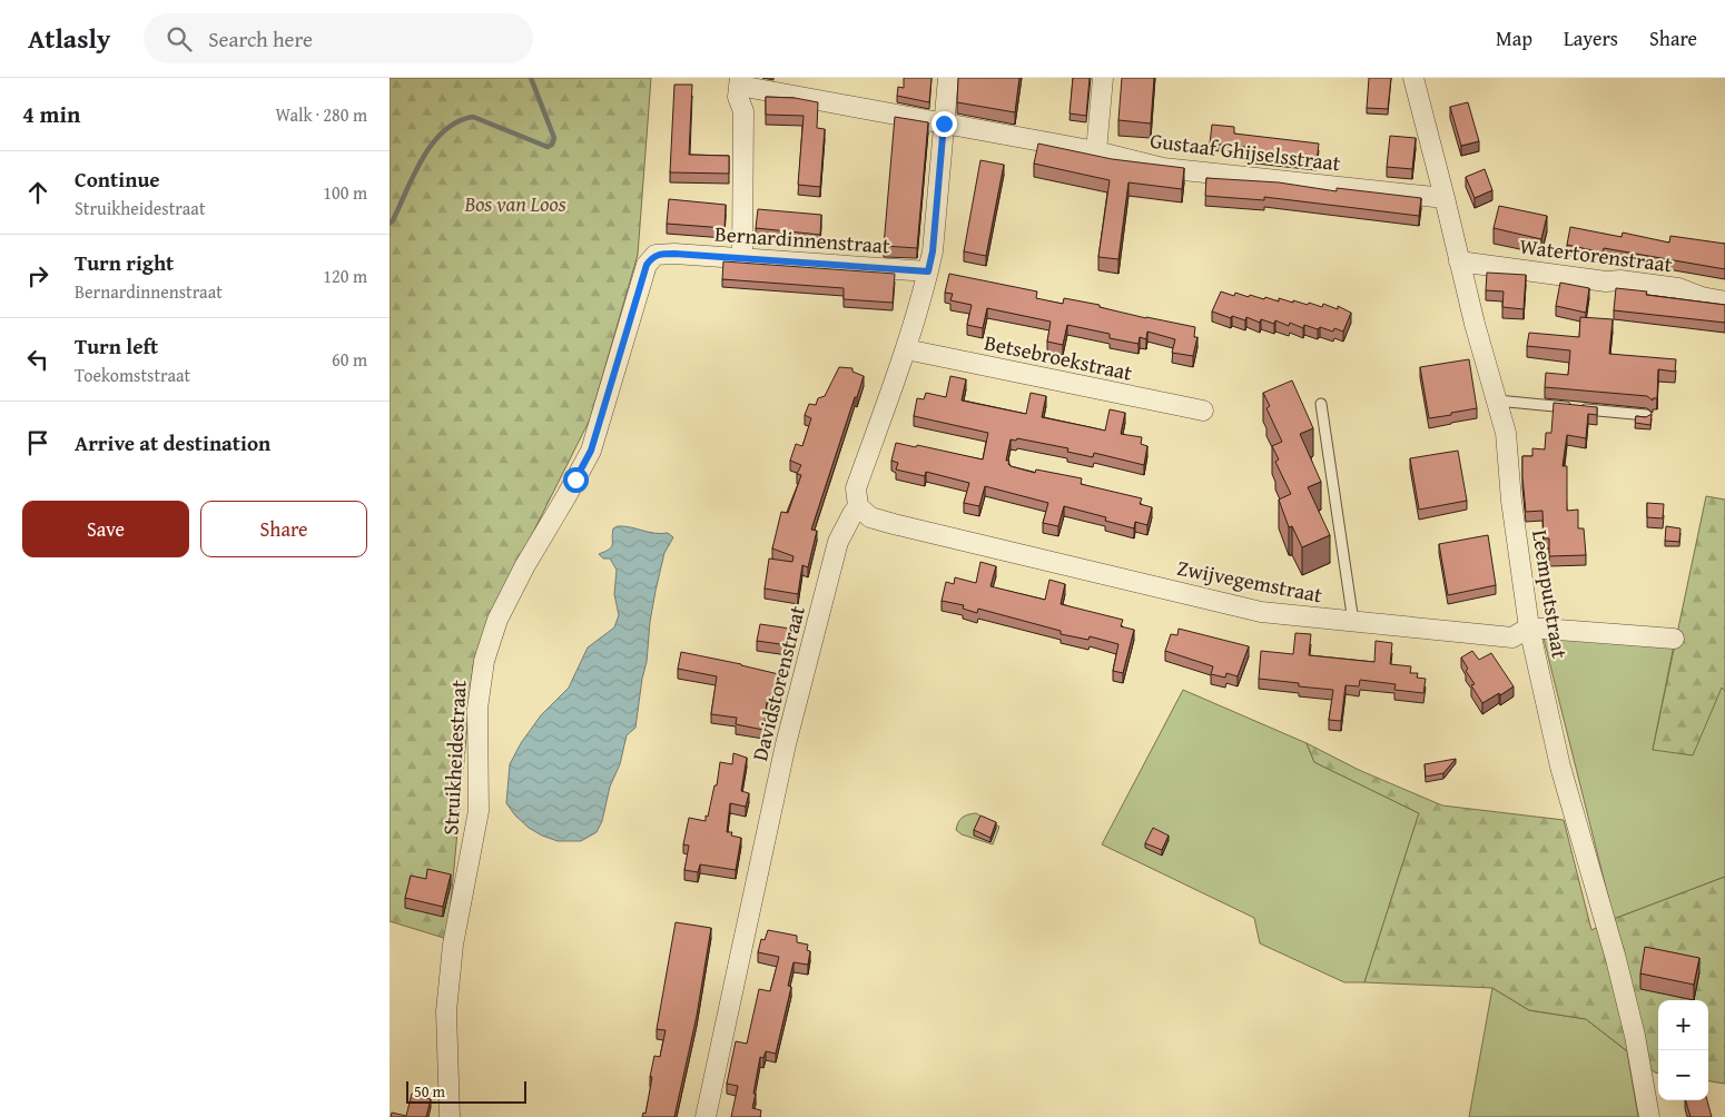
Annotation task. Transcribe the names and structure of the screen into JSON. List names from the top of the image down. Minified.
{"streets":{"street":["Gustaaf Ghijselsstraat","Bernardinnenstraat","Watertorenstraat","Betsebroekstraat","Zwijvegemstraat","Leemputstraat","Davidstorenstraat","Struikheidestraat"]},"crossings":[["Gustaaf Ghijselsstraat","Leemputstraat"],["Gustaaf Ghijselsstraat","Davidstorenstraat"],["Bernardinnenstraat","Davidstorenstraat"],["Bernardinnenstraat","Struikheidestraat"],["Watertorenstraat","Leemputstraat"],["Betsebroekstraat","Davidstorenstraat"],["Zwijvegemstraat","Leemputstraat"],["Zwijvegemstraat","Davidstorenstraat"]],"parks":["Bos van Loos"],"scale_bar":"50 m","page":{"header":"Atlasly","search":"Search here","nav":["Map","Layers","Share"],"heading":["4 min","Walk · 280 m"],"list":[["Continue","Struikheidestraat","100 m"],["Turn right","Bernardinnenstraat","120 m"],["Turn left","Toekomststraat","60 m"],"Arrive at destination"],"buttons":["Save","Share"],"map_buttons":["+","−"],"scale":"50 m"}}
